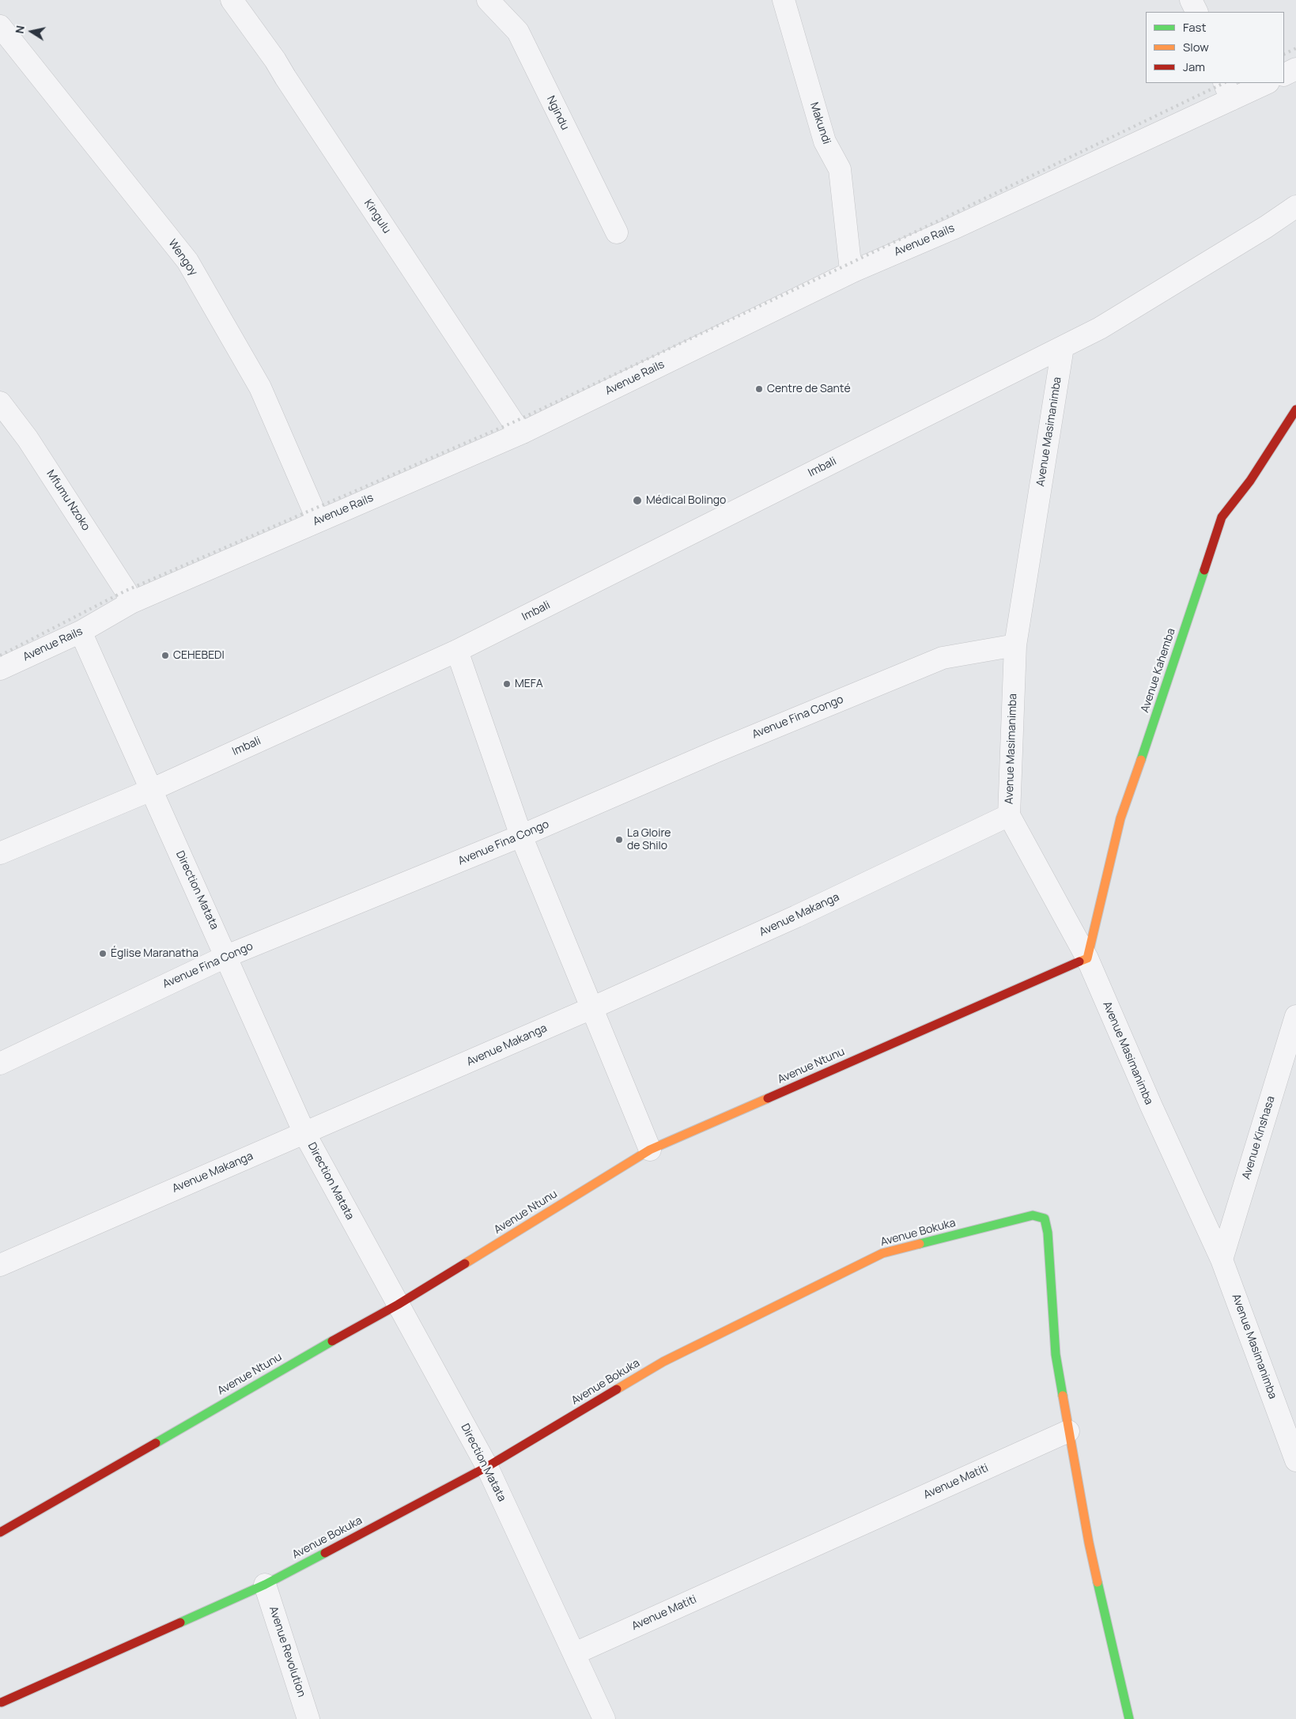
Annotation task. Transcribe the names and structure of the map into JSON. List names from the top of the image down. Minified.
{"streets":{"street":["Ngindu","Makundi","Kingulu","Avenue Rails","Wengoy","Avenue Masimanimba","Imbali","Mfumu Nzoko","Avenue Kahemba","Avenue Fina Congo","Direction Matata","Avenue Makanga","Avenue Ntunu","Avenue Kinshasa","Avenue Bokuka","Avenue Matiti","Avenue Revolution"]},"crossings":[["Makundi","Avenue Rails"],["Kingulu","Avenue Rails"],["Avenue Rails","Wengoy"],["Avenue Rails","Mfumu Nzoko"],["Avenue Rails","Direction Matata"],["Avenue Masimanimba","Imbali"],["Avenue Masimanimba","Avenue Kahemba"],["Avenue Masimanimba","Avenue Fina Congo"],["Avenue Masimanimba","Avenue Makanga"],["Avenue Masimanimba","Avenue Ntunu"],["Avenue Masimanimba","Avenue Kinshasa"],["Imbali","Direction Matata"],["Avenue Kahemba","Avenue Ntunu"],["Avenue Fina Congo","Direction Matata"],["Direction Matata","Avenue Makanga"],["Direction Matata","Avenue Ntunu"],["Direction Matata","Avenue Bokuka"],["Direction Matata","Avenue Matiti"],["Avenue Bokuka","Avenue Matiti"],["Avenue Bokuka","Avenue Revolution"]],"places":["Centre de Santé","Médical Bolingo","CEHEBEDI","MEFA","La Gloire de Shilo","Église Maranatha"],"legend":["Fast","Slow","Jam"],"north":"left"}
